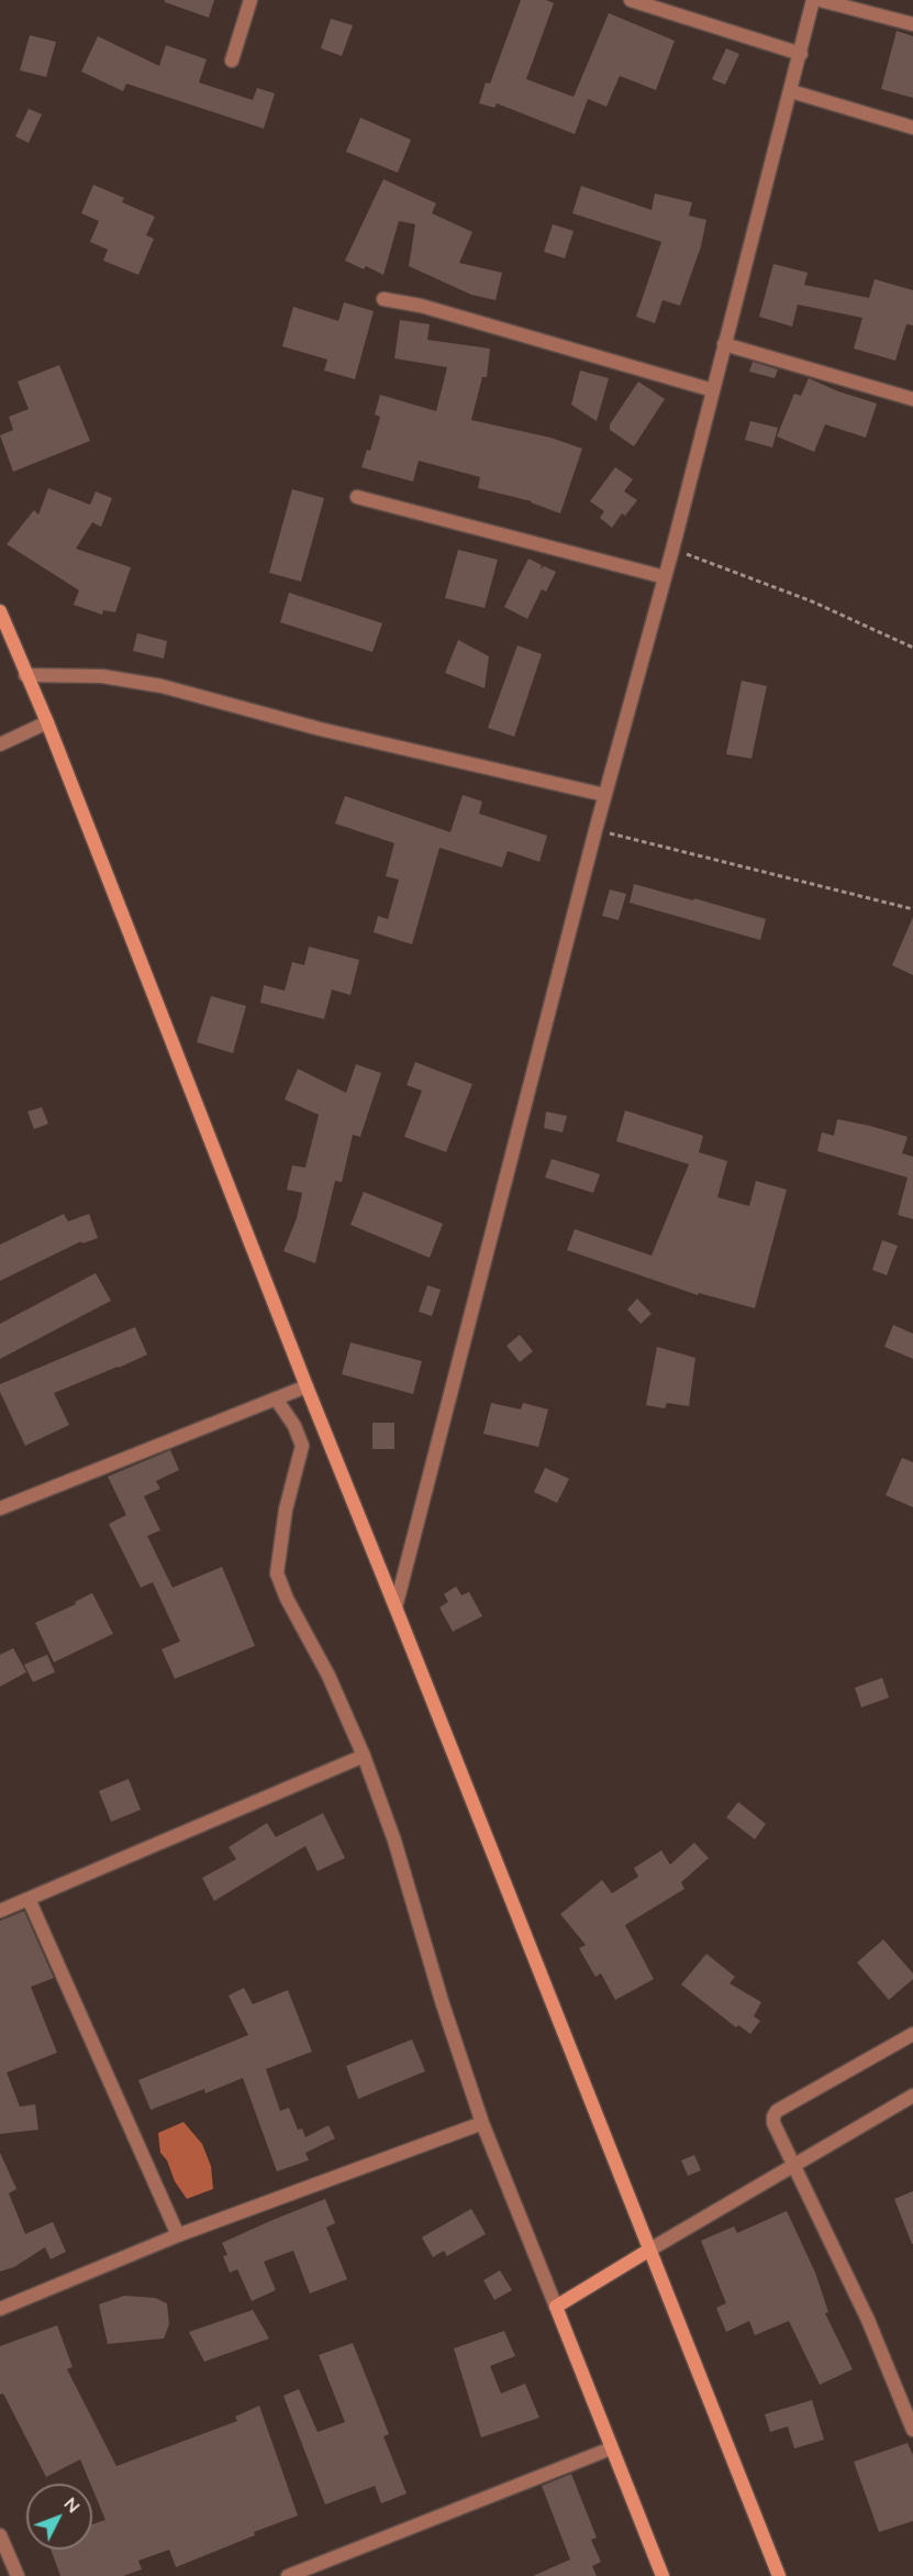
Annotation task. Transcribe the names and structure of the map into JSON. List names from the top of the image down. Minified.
{"north":"top right"}
